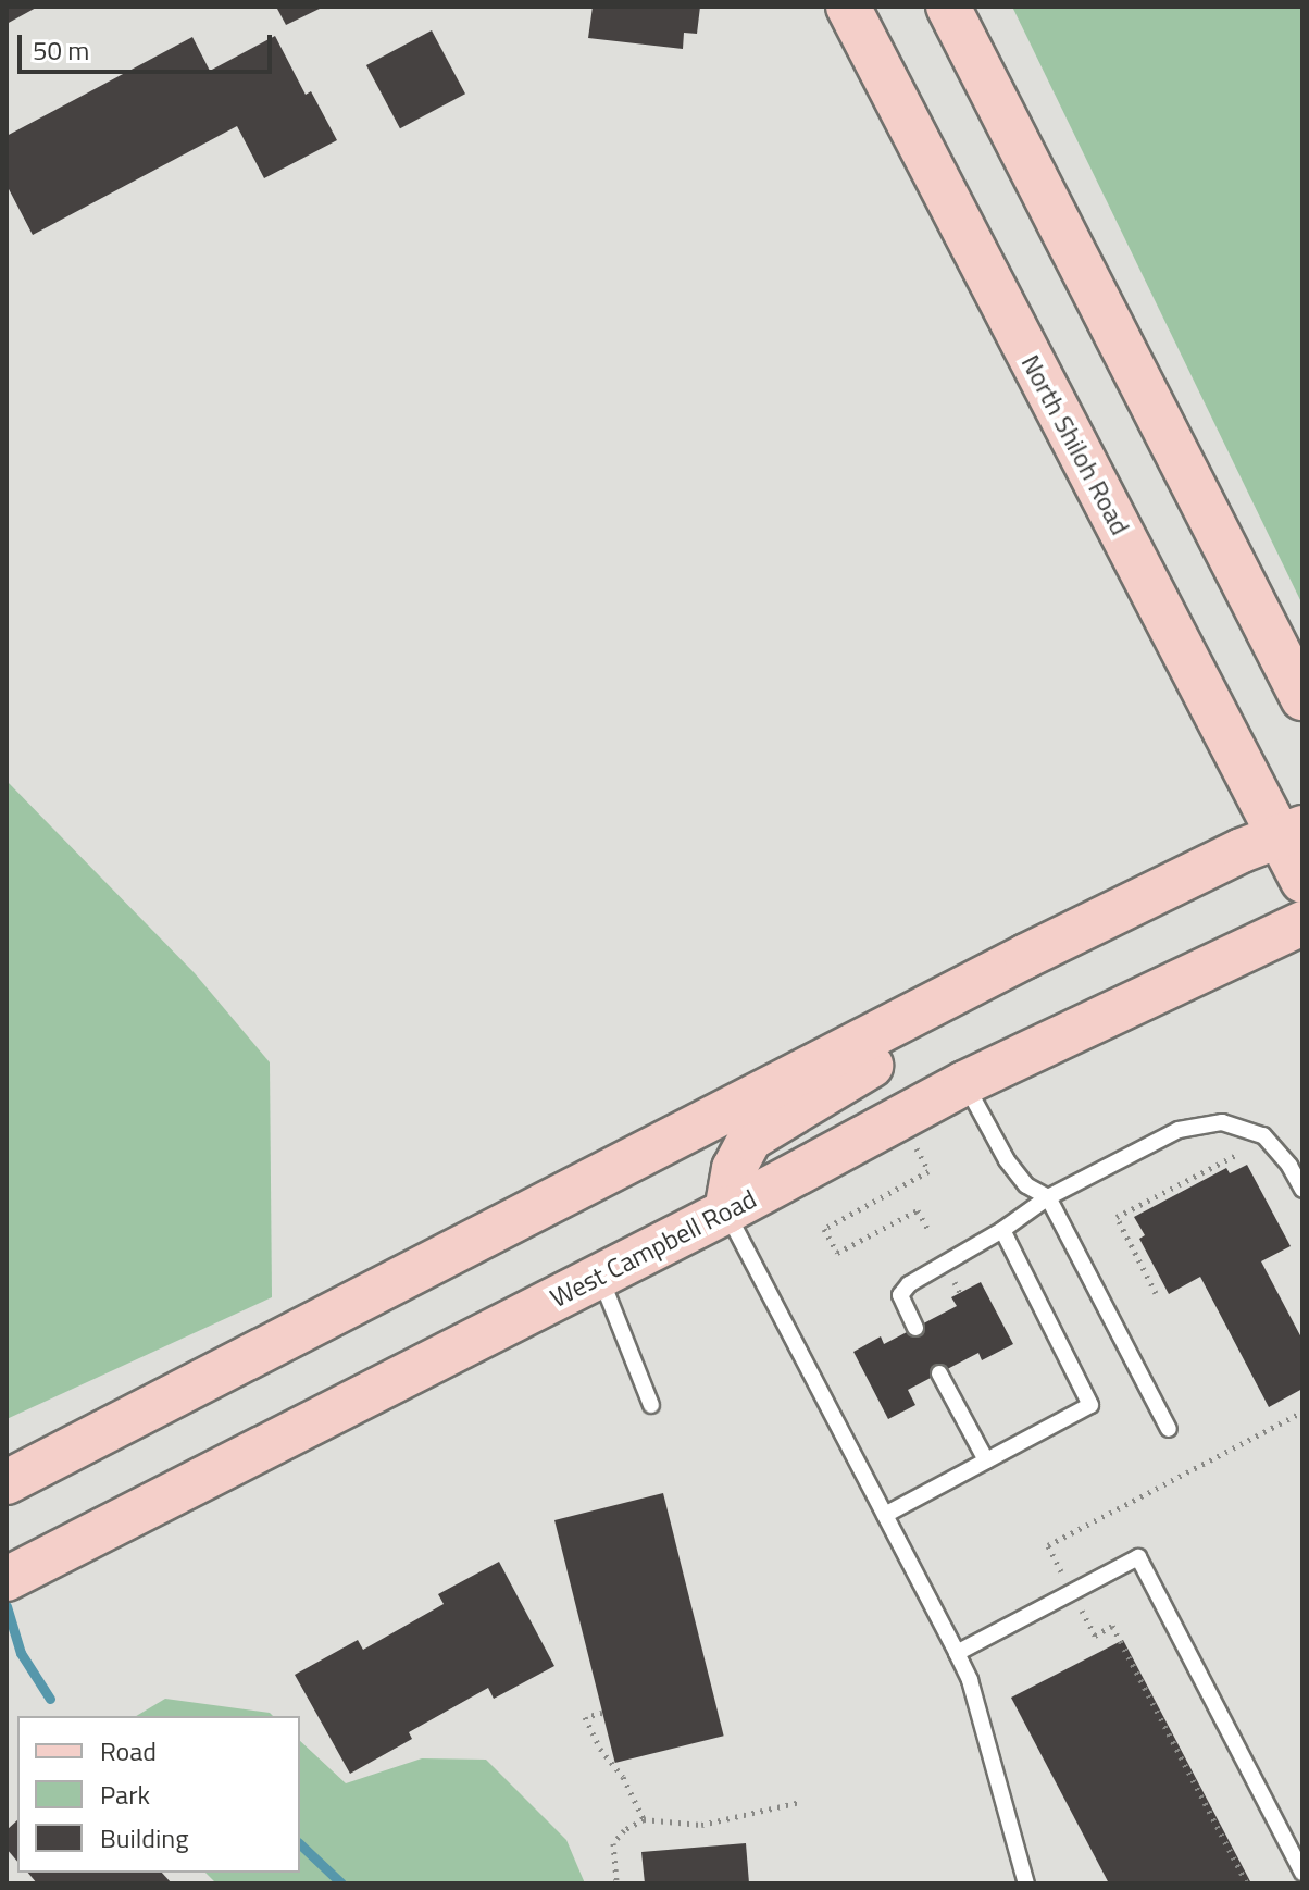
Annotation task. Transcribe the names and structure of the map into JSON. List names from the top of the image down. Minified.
{"streets":{"main road":["North Shiloh Road","West Campbell Road"]},"legend":["Road","Park","Building"],"scale_bar":"50 m"}
